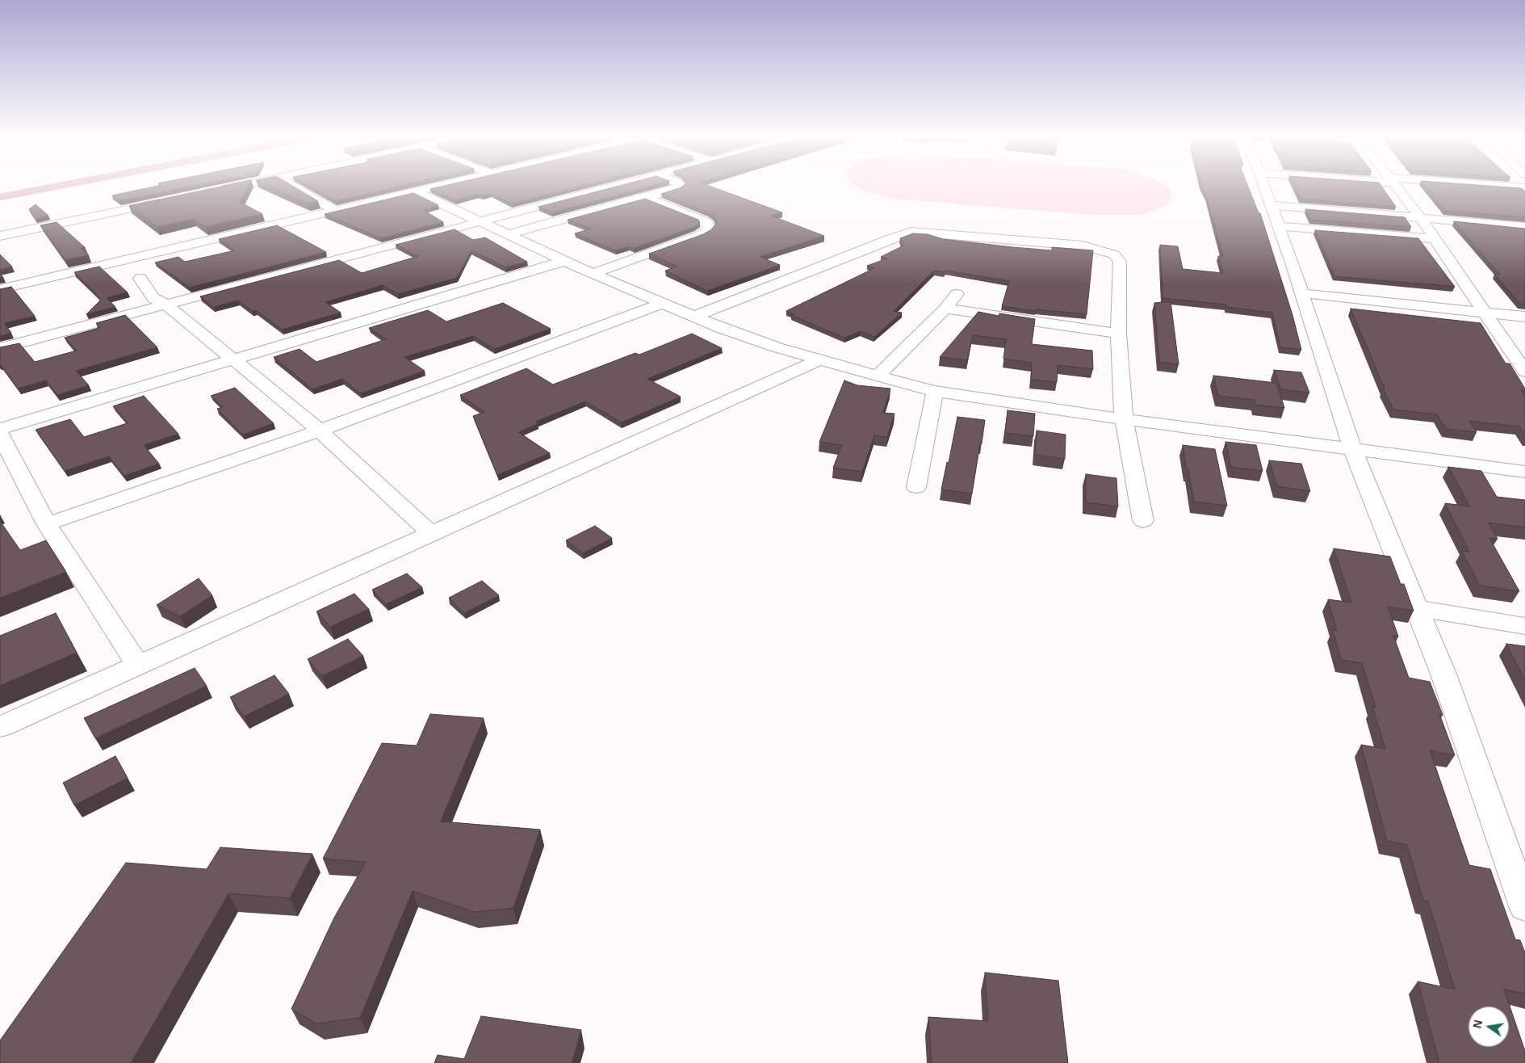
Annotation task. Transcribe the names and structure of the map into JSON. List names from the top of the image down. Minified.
{"north":"left"}
